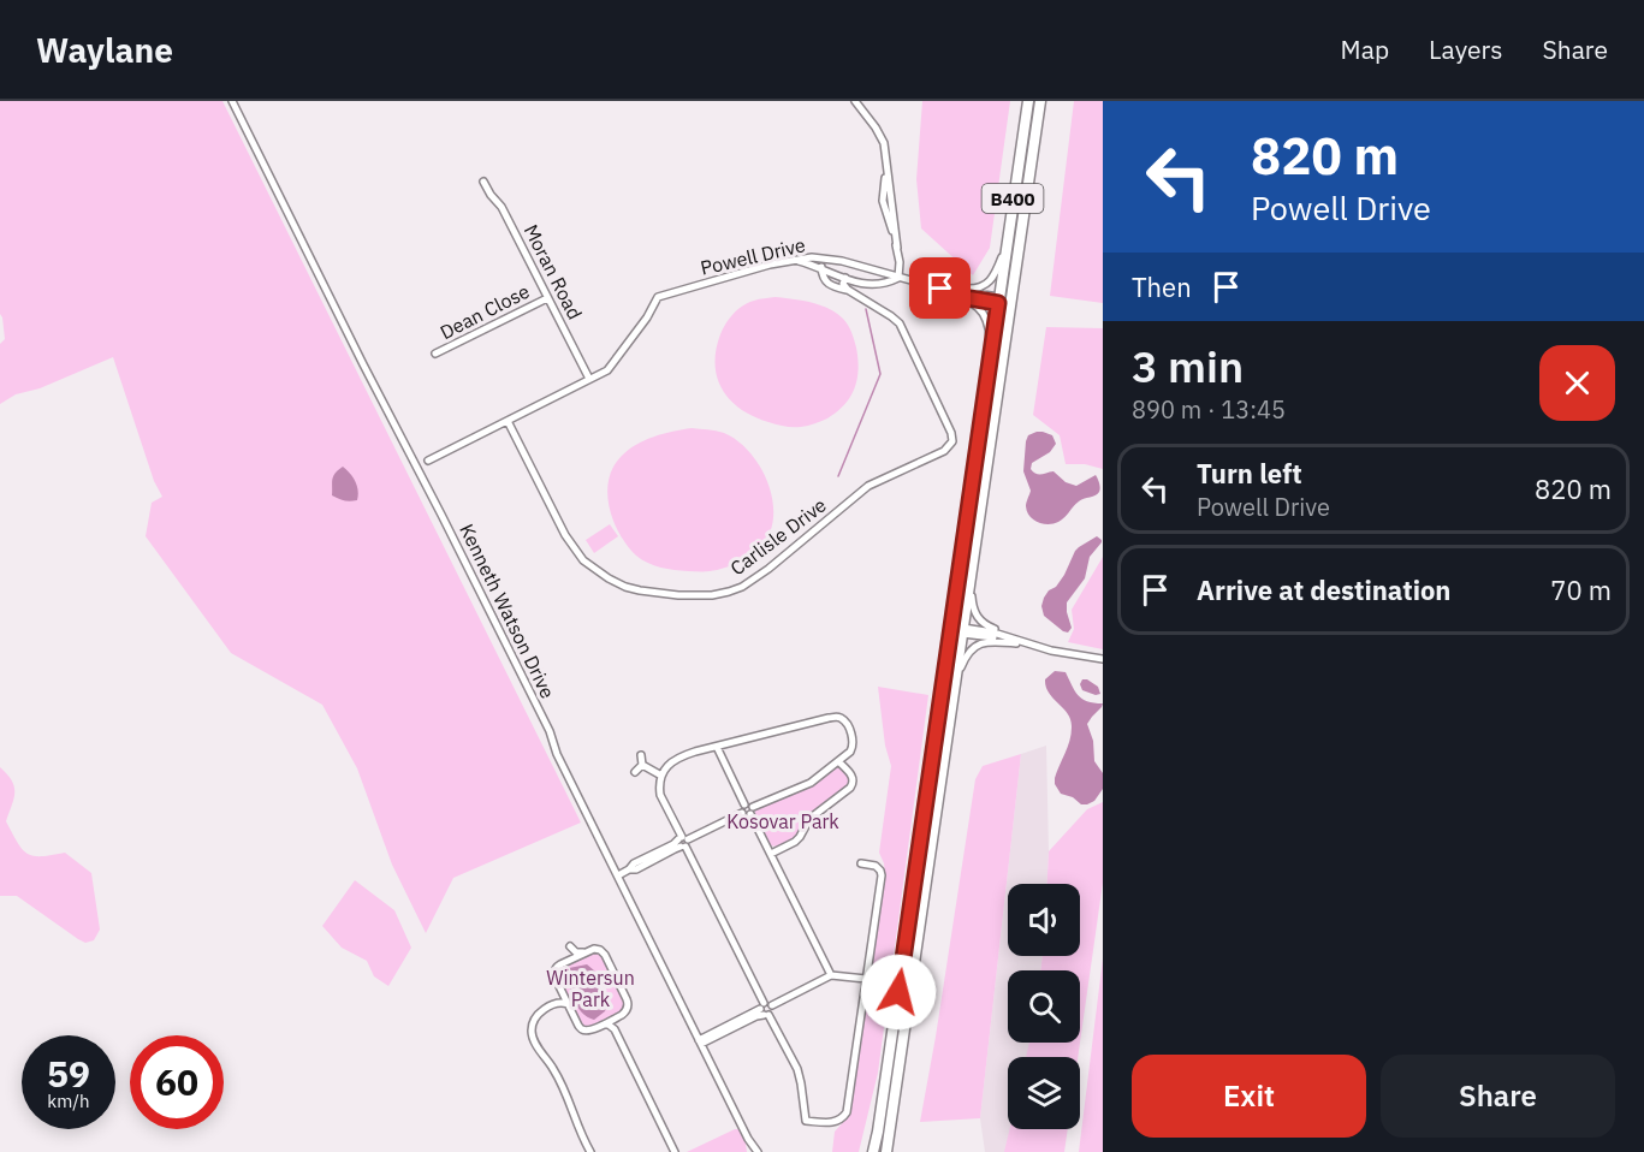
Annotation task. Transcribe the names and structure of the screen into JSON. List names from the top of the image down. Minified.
{"streets":{"main road":["B400"],"street":["Powell Drive","Moran Road","Dean Close","Carlisle Drive","Kenneth Watson Drive"]},"crossings":[["B400","Powell Drive"],["Powell Drive","Moran Road"],["Moran Road","Dean Close"]],"parks":["Kosovar Park","Wintersun Park"],"page":{"header":"Waylane","nav":["Map","Layers","Share"],"turn":["820 m","Powell Drive"],"then":"Then","heading":["3 min","890 m · 13:45"],"list":[{"name":"Turn left","note":"Powell Drive","value":"820 m"},{"name":"Arrive at destination","value":"70 m"}],"speed":"59 km/h","limit":"60","buttons":["Exit","Share"]}}
